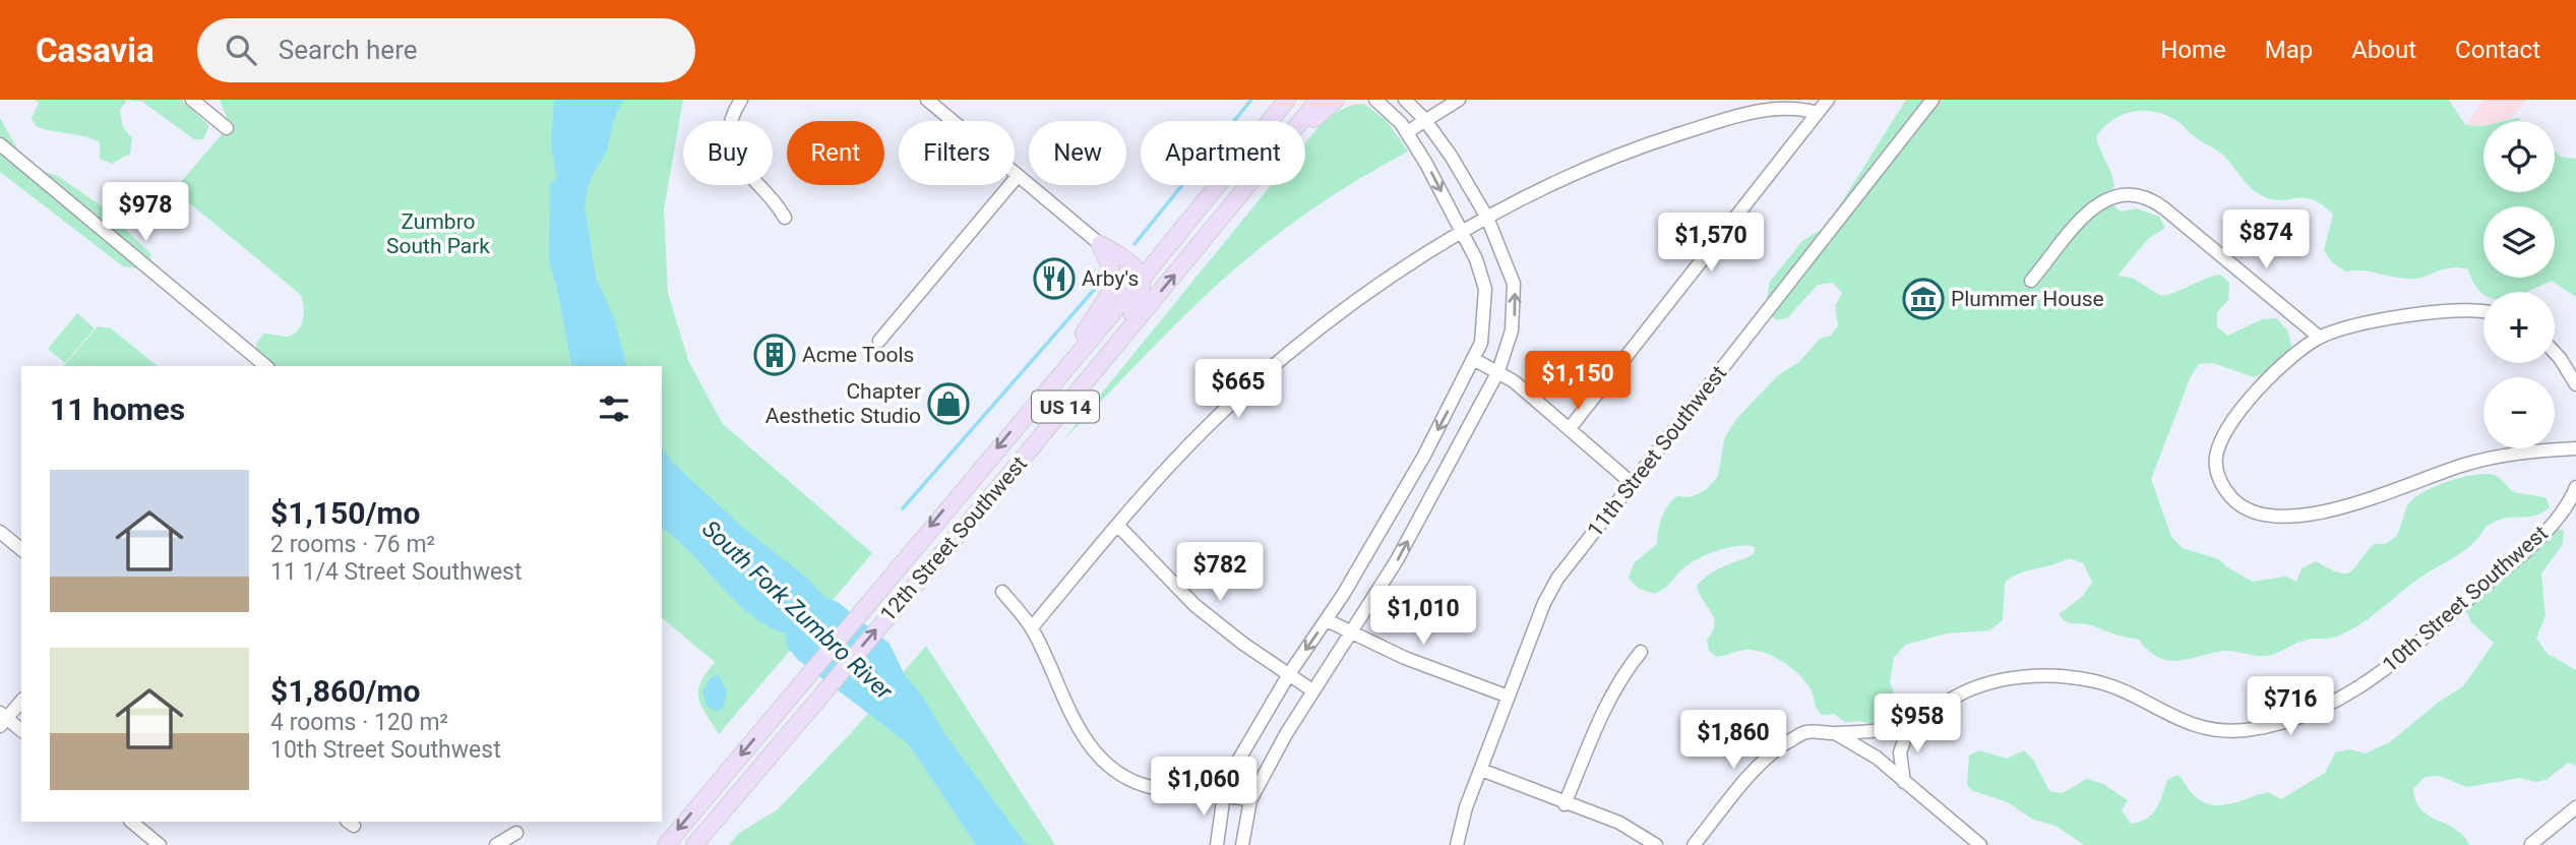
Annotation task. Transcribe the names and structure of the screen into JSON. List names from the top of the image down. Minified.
{"streets":{"main road":["US 14","12th Street Southwest"],"street":["11th Street Southwest","10th Street Southwest"]},"water":["South Fork Zumbro River"],"parks":["Zumbro South Park"],"places":{"restaurant":["Arby's"],"museum":["Plummer House"],"building":["Acme Tools"],"shop":["Chapter Aesthetic Studio"]},"page":{"header":"Casavia","search":"Search here","nav":["Home","Map","About","Contact"],"map_buttons":["+","−"],"chip":["Buy","Rent","Filters","New","Apartment"],"price":["$978","$874","$1,570","$1,150","$665","$782","$1,010","$716","$958","$1,860","$1,060"],"heading":"11 homes","list":[{"name":"$1,150/mo","note":"2 rooms · 76 m² · 11 1/4 Street Southwest"},{"name":"$1,860/mo","note":"4 rooms · 120 m² · 10th Street Southwest"}]}}
